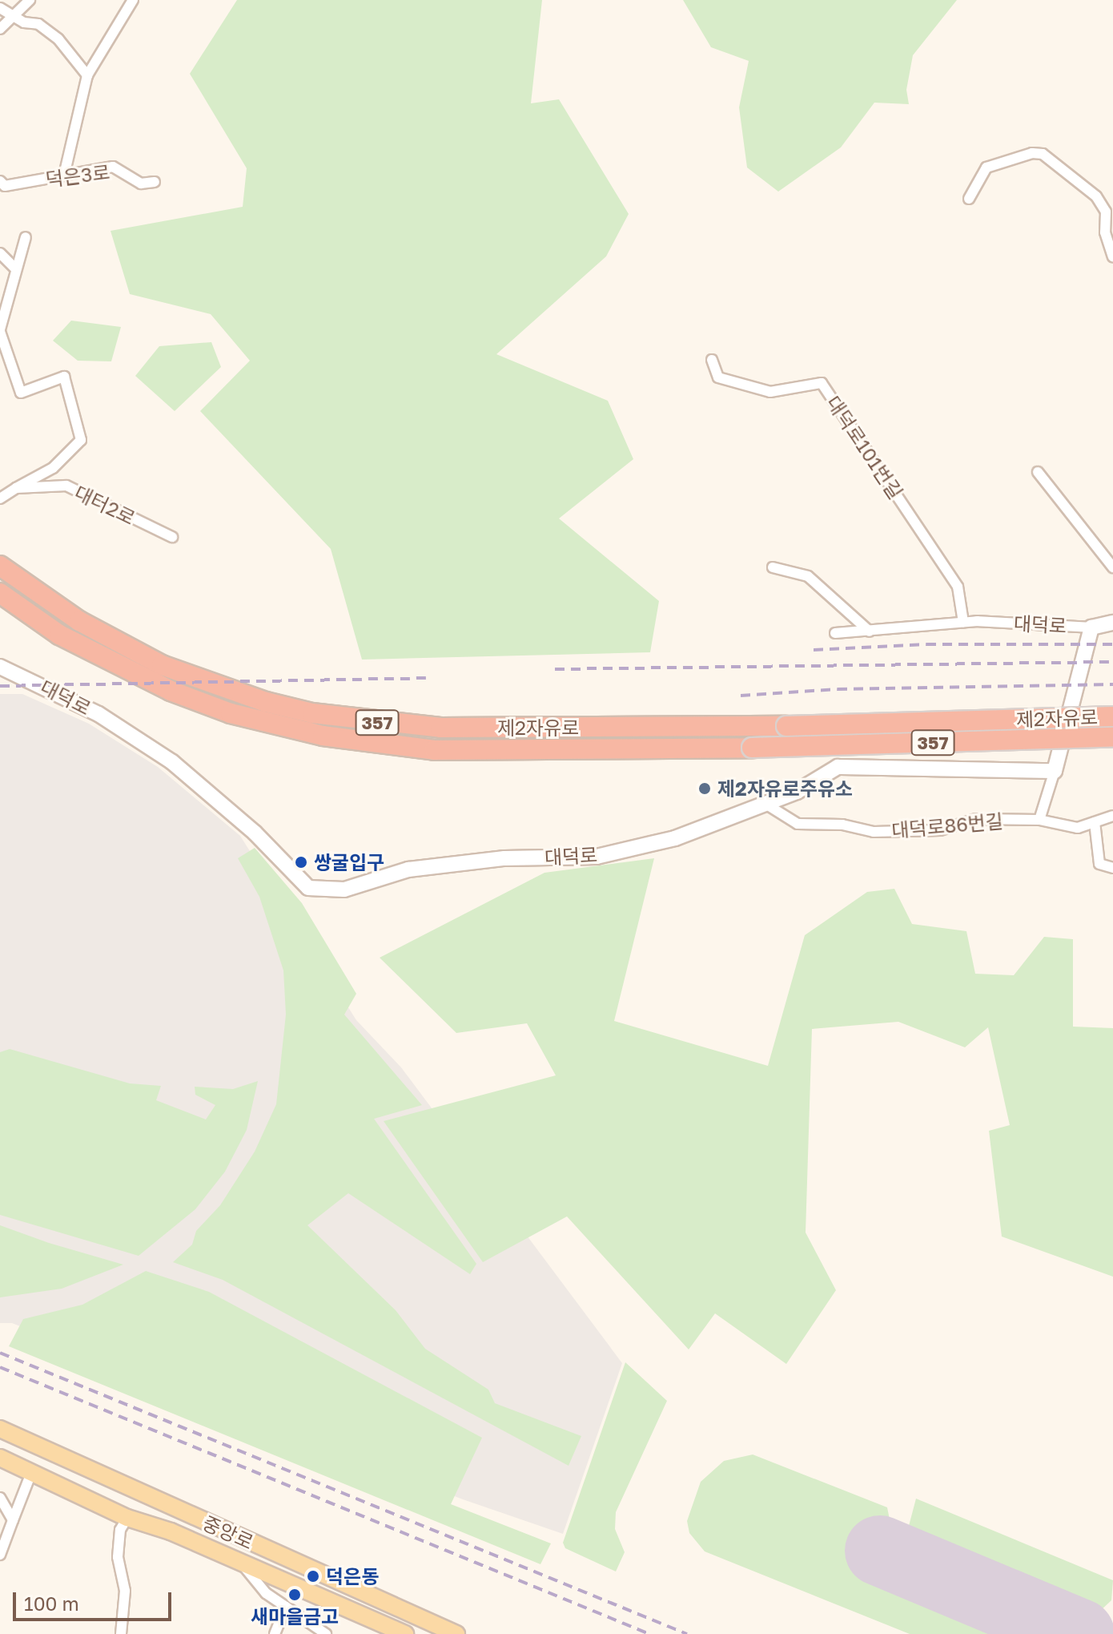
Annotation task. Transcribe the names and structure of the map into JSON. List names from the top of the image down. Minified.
{"streets":{"highway":["제2자유로","357"],"main road":["중앙로"],"street":["덕은3로","대덕로101번길","대터2로","대덕로","대덕로86번길"]},"crossings":[["대덕로101번길","대덕로"],["대덕로","대덕로86번길"]],"places":["제2자유로주유소","쌍굴입구","덕은동","새마을금고"],"scale_bar":"100 m"}
